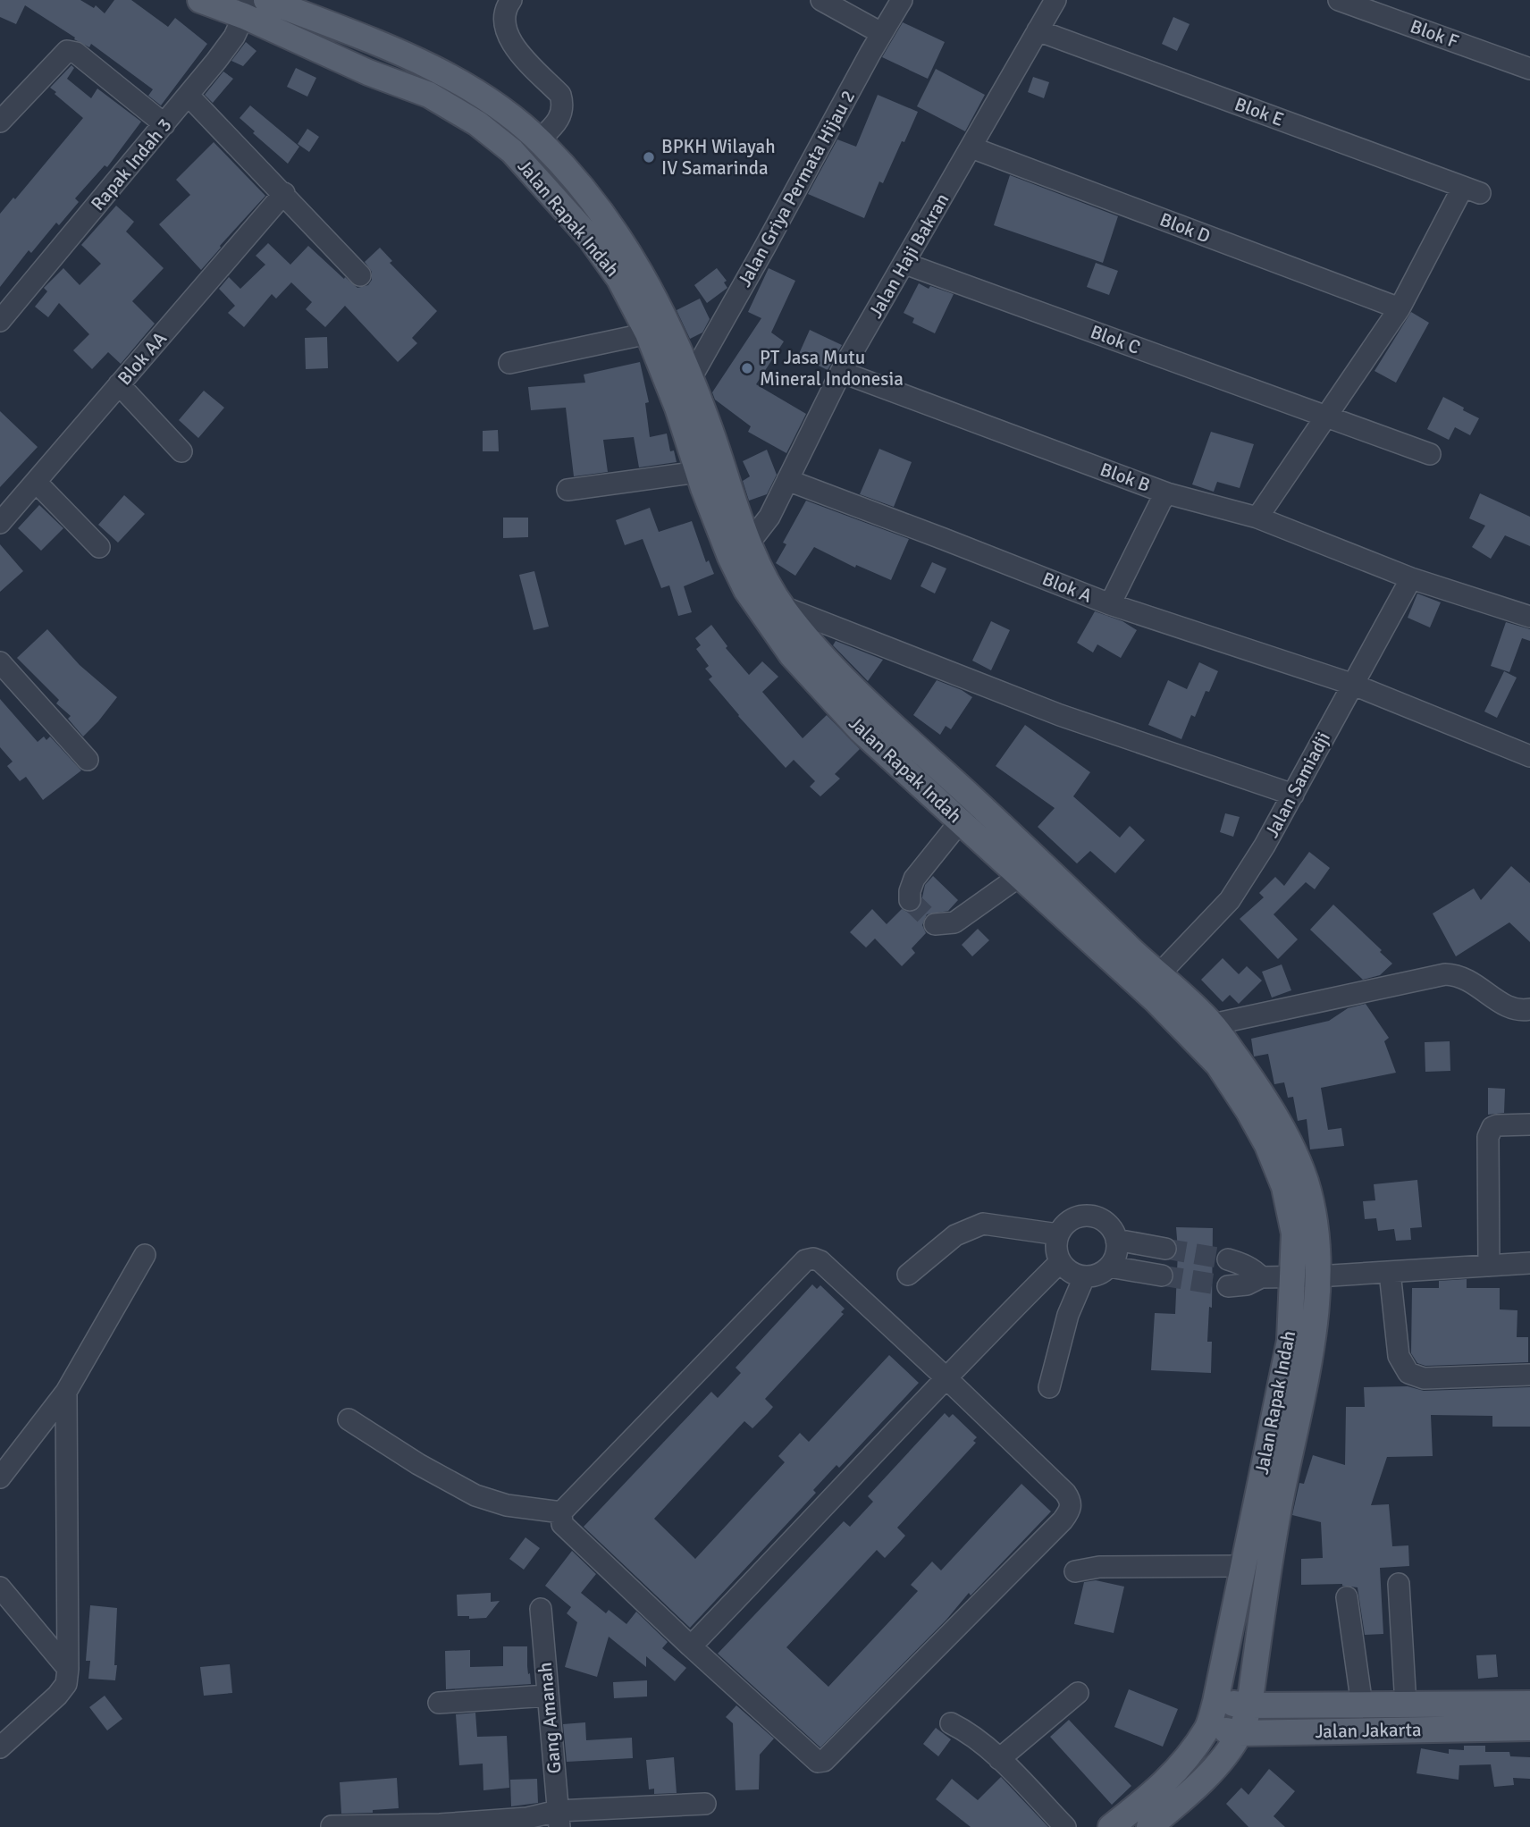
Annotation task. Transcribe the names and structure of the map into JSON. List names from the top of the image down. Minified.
{"streets":{"main road":["Jalan Rapak Indah","Jalan Jakarta"],"street":["Blok F","Blok E","Rapak Indah 3","Jalan Griya Permata Hijau 2","Blok D","Jalan Haji Bakran","Blok C","Blok AA","Blok B","Blok A","Jalan Samiadji","Gang Amanah"]},"crossings":[["Blok E","Blok D"],["Blok E","Jalan Haji Bakran"],["Rapak Indah 3","Jalan Rapak Indah"],["Jalan Griya Permata Hijau 2","Jalan Rapak Indah"],["Jalan Rapak Indah","Jalan Haji Bakran"],["Jalan Rapak Indah","Jalan Samiadji"],["Jalan Rapak Indah","Jalan Jakarta"],["Blok D","Jalan Haji Bakran"],["Jalan Haji Bakran","Blok C"],["Jalan Haji Bakran","Blok B"],["Jalan Haji Bakran","Blok A"],["Blok B","Jalan Samiadji"],["Blok A","Jalan Samiadji"]],"places":["BPKH Wilayah IV Samarinda","PT Jasa Mutu Mineral Indonesia"]}
